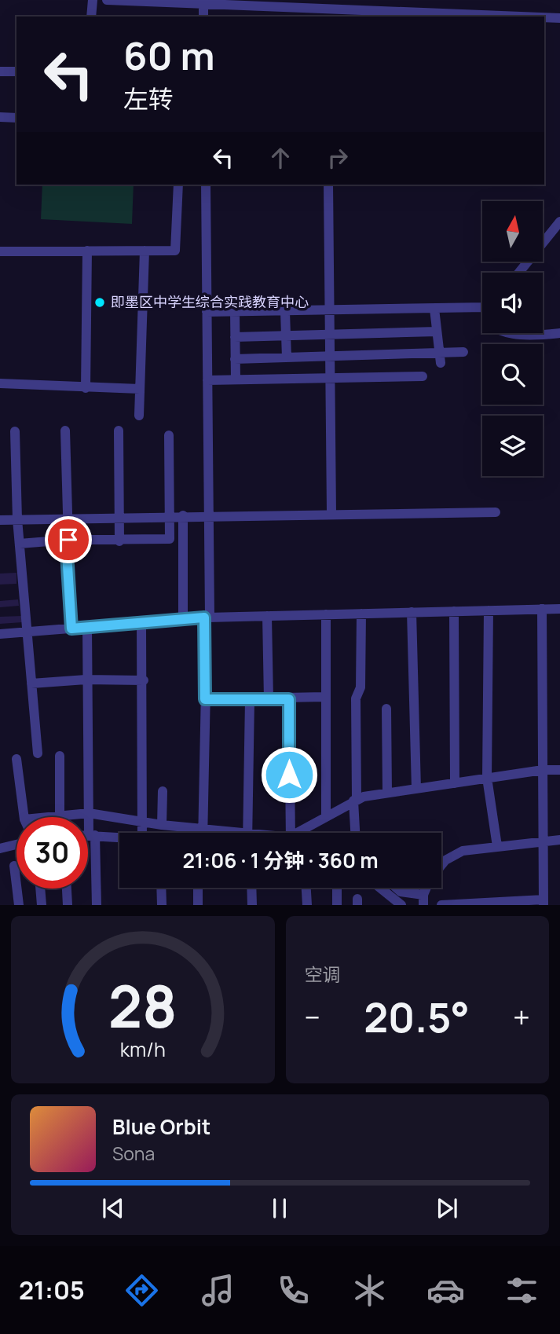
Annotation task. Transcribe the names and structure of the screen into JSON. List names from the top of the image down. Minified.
{"places":["即墨区中学生综合实践教育中心"],"north":"top","page":{"turn":["60 m","左转"],"limit":"30","trip":"21:06 · 1 分钟 · 360 m","tile":"空调","heat":["−","20.5°","+"],"song":["Blue Orbit","Sona"],"tabs":"21:05","gauge":["28","km/h"]}}
